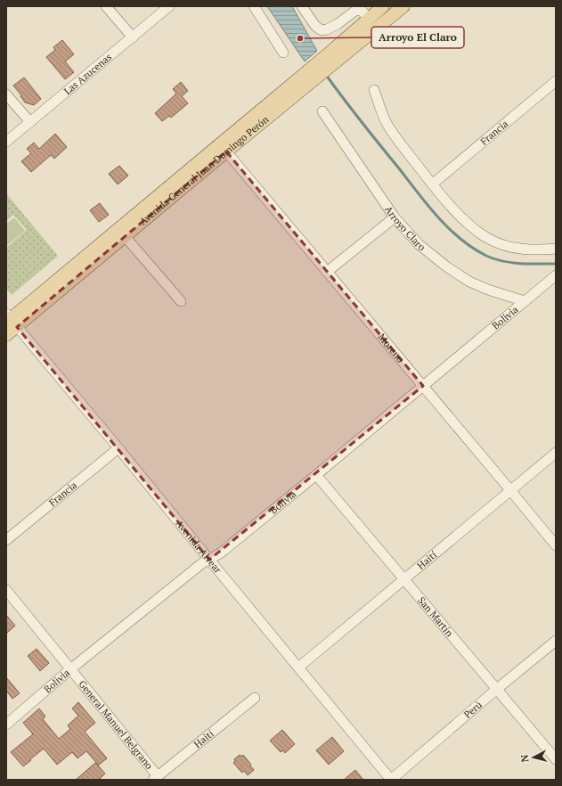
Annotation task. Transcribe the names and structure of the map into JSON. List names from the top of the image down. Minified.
{"streets":{"main road":["Avenida General Juan Domingo Perón"],"street":["Las Azucenas","Francia","Arroyo Claro","Bolivia","Moreno","Avenida Alvear","Haití","San Martín","Perú","General Manuel Belgrano"]},"crossings":[["Francia","Avenida Alvear"],["Avenida General Juan Domingo Perón","Moreno"],["Avenida General Juan Domingo Perón","Avenida Alvear"],["Arroyo Claro","Bolivia"],["Bolivia","Moreno"],["Bolivia","Avenida Alvear"],["Bolivia","San Martín"],["Bolivia","General Manuel Belgrano"],["Moreno","Haití"],["Avenida Alvear","Haití"],["Avenida Alvear","Perú"],["Haití","San Martín"],["Haití","General Manuel Belgrano"],["San Martín","Perú"]],"places":["Arroyo El Claro"],"north":"left"}
